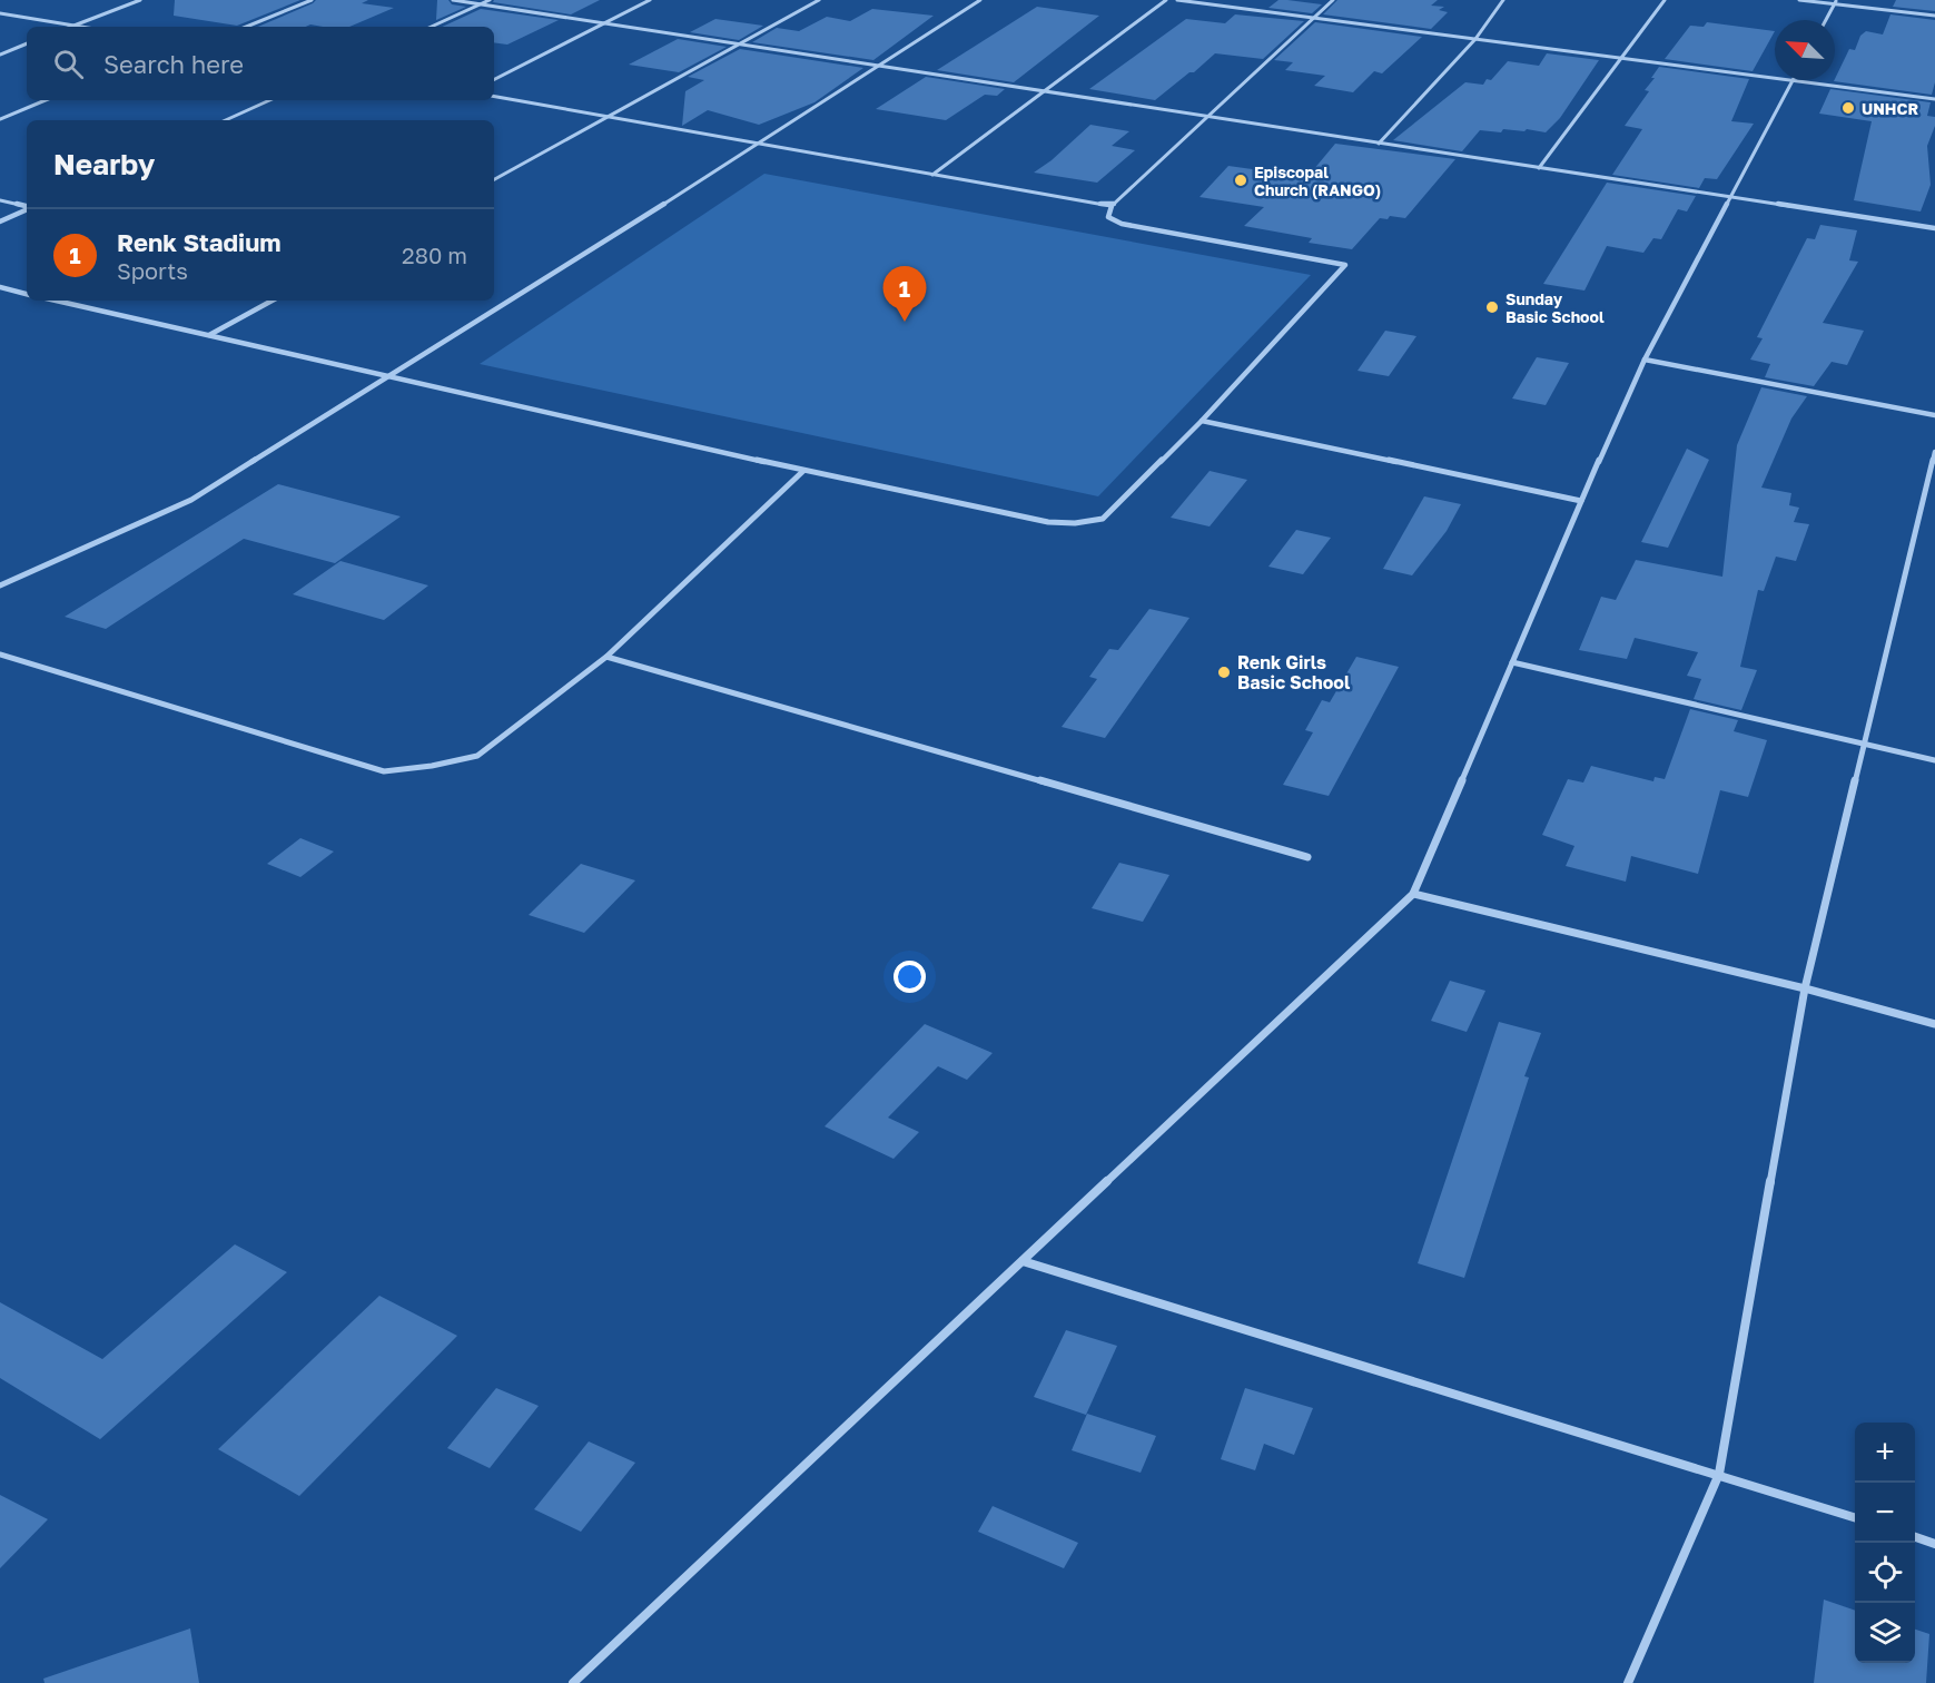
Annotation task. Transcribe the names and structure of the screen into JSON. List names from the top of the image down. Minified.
{"places":["UNHCR","Episcopal Church (RANGO)","Sunday Basic School","Renk Girls Basic School"],"north":"top left","page":{"search":"Search here","heading":"Nearby","list":[{"mark":"1","name":"Renk Stadium","note":"Sports","value":"280 m"}],"pins":"1","map_buttons":["+","−"]}}
